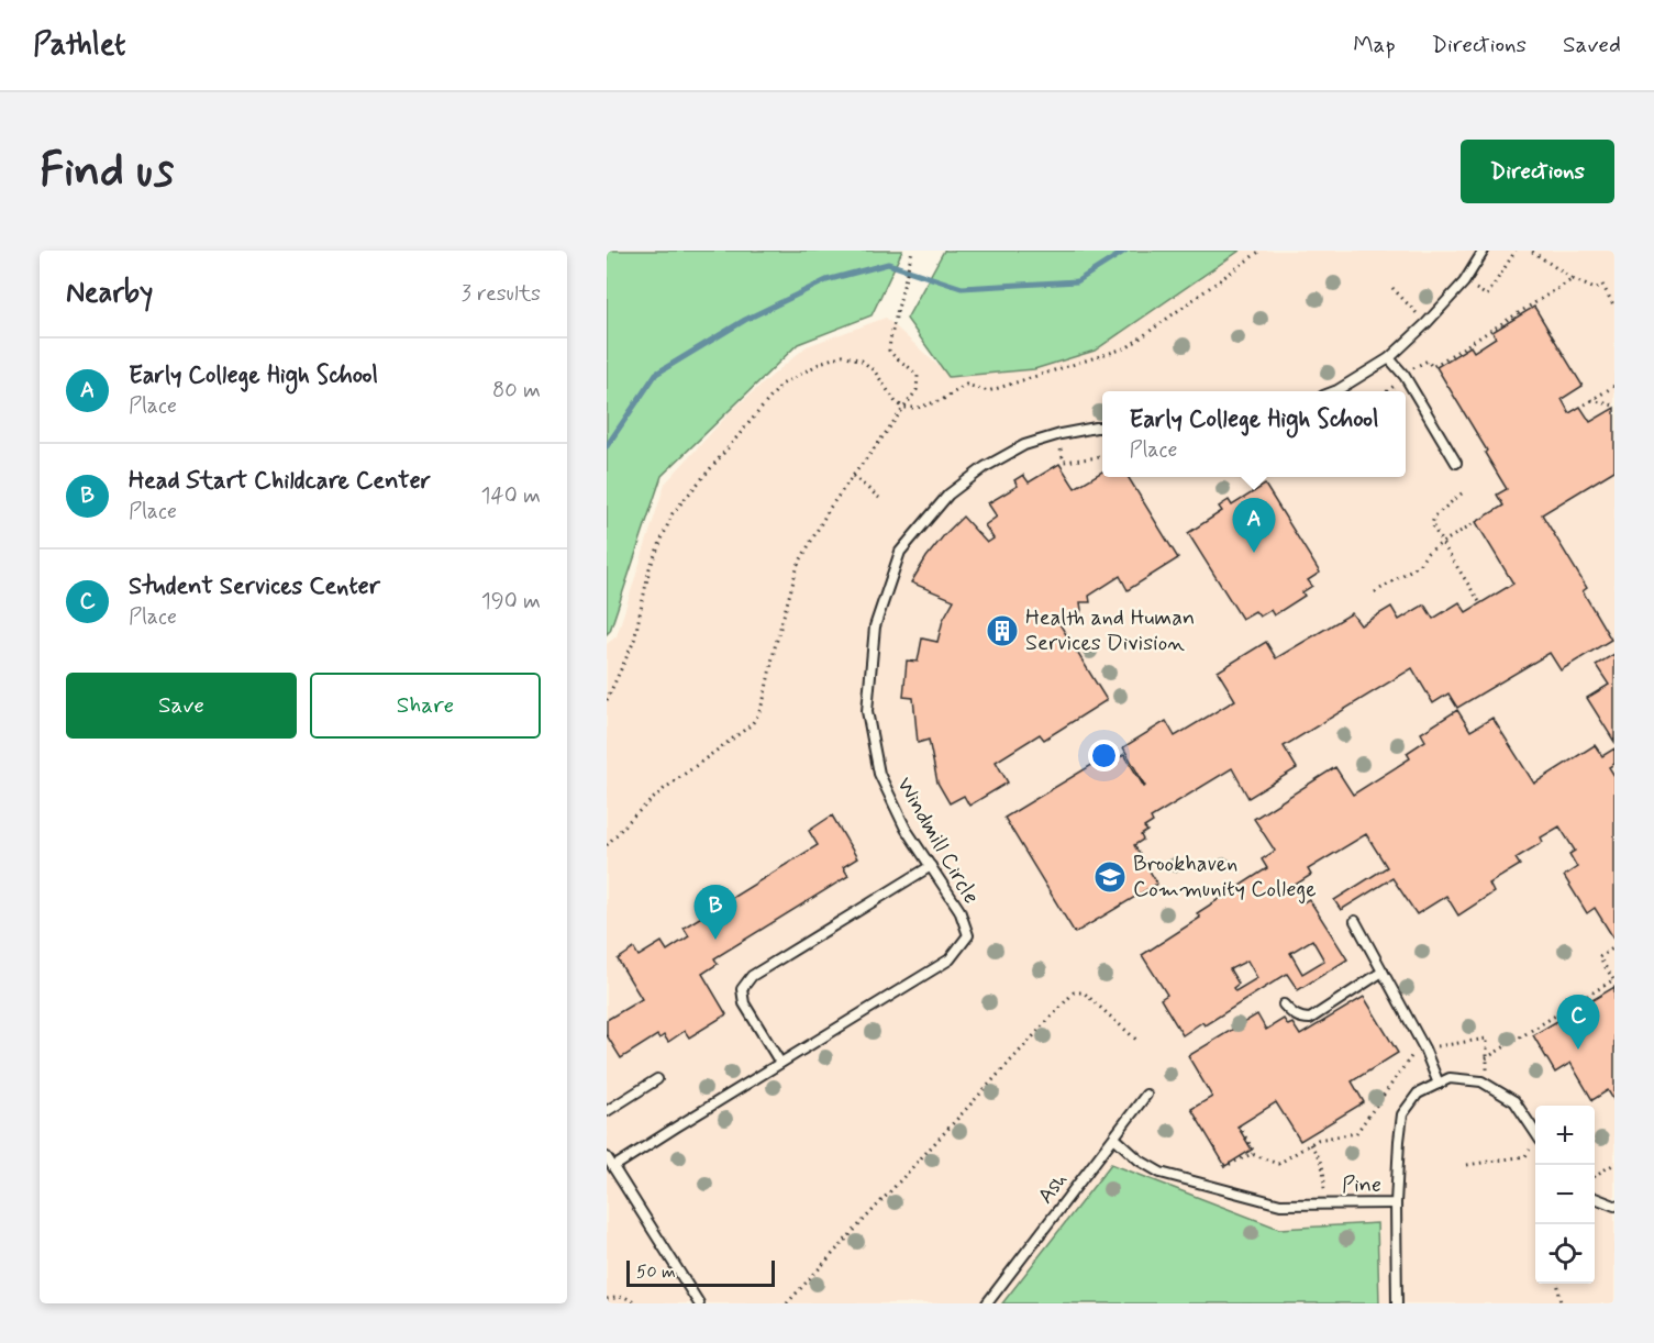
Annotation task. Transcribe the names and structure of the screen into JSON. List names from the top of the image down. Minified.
{"streets":{"lane":["Windmill Circle","Pine","Ash"]},"crossings":[["Pine","Ash"]],"places":{"building":["Health and Human Services Division"],"school or university":["Brookhaven Community College"]},"scale_bar":"50 m","page":{"header":"Pathlet","nav":["Map","Directions","Saved"],"buttons":["Directions",["Save","Share"]],"title":"Find us","heading":["Nearby","3 results"],"list":[{"mark":"A","name":"Early College High School","note":"Place","value":"80 m"},{"mark":"B","name":"Head Start Childcare Center","note":"Place","value":"140 m"},{"mark":"C","name":"Student Services Center","note":"Place","value":"190 m"}],"popup":["Early College High School","Place"],"pins":["A","B","C"],"map_buttons":["+","−"],"scale":"50 m"}}
